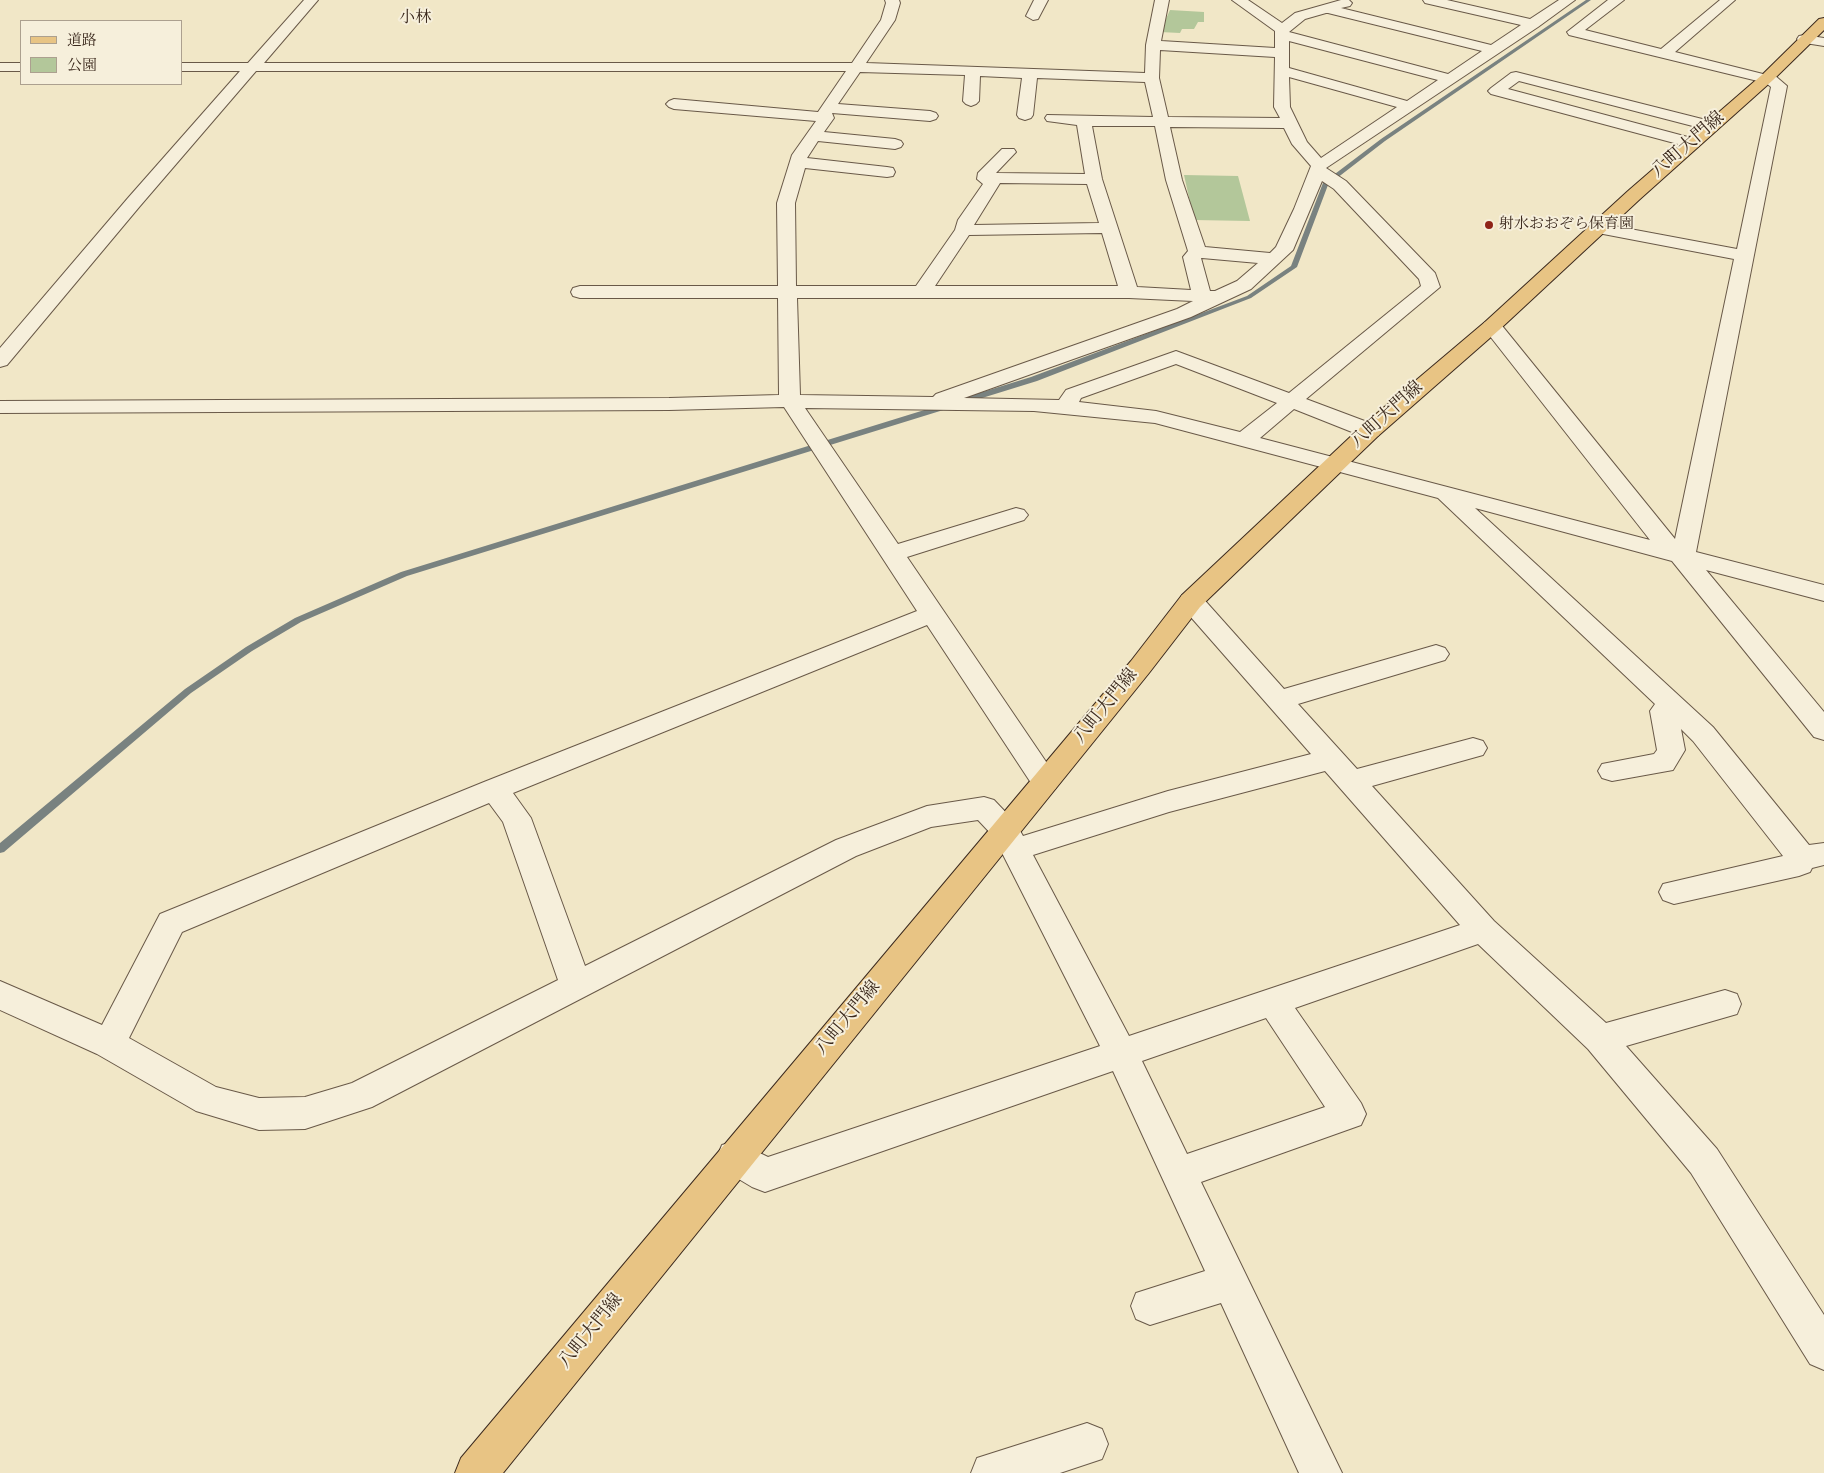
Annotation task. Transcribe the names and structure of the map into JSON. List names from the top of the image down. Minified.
{"streets":{"main road":["八町大門線"]},"districts":["小林"],"places":["射水おおぞら保育園"],"legend":["道路","公園"]}
